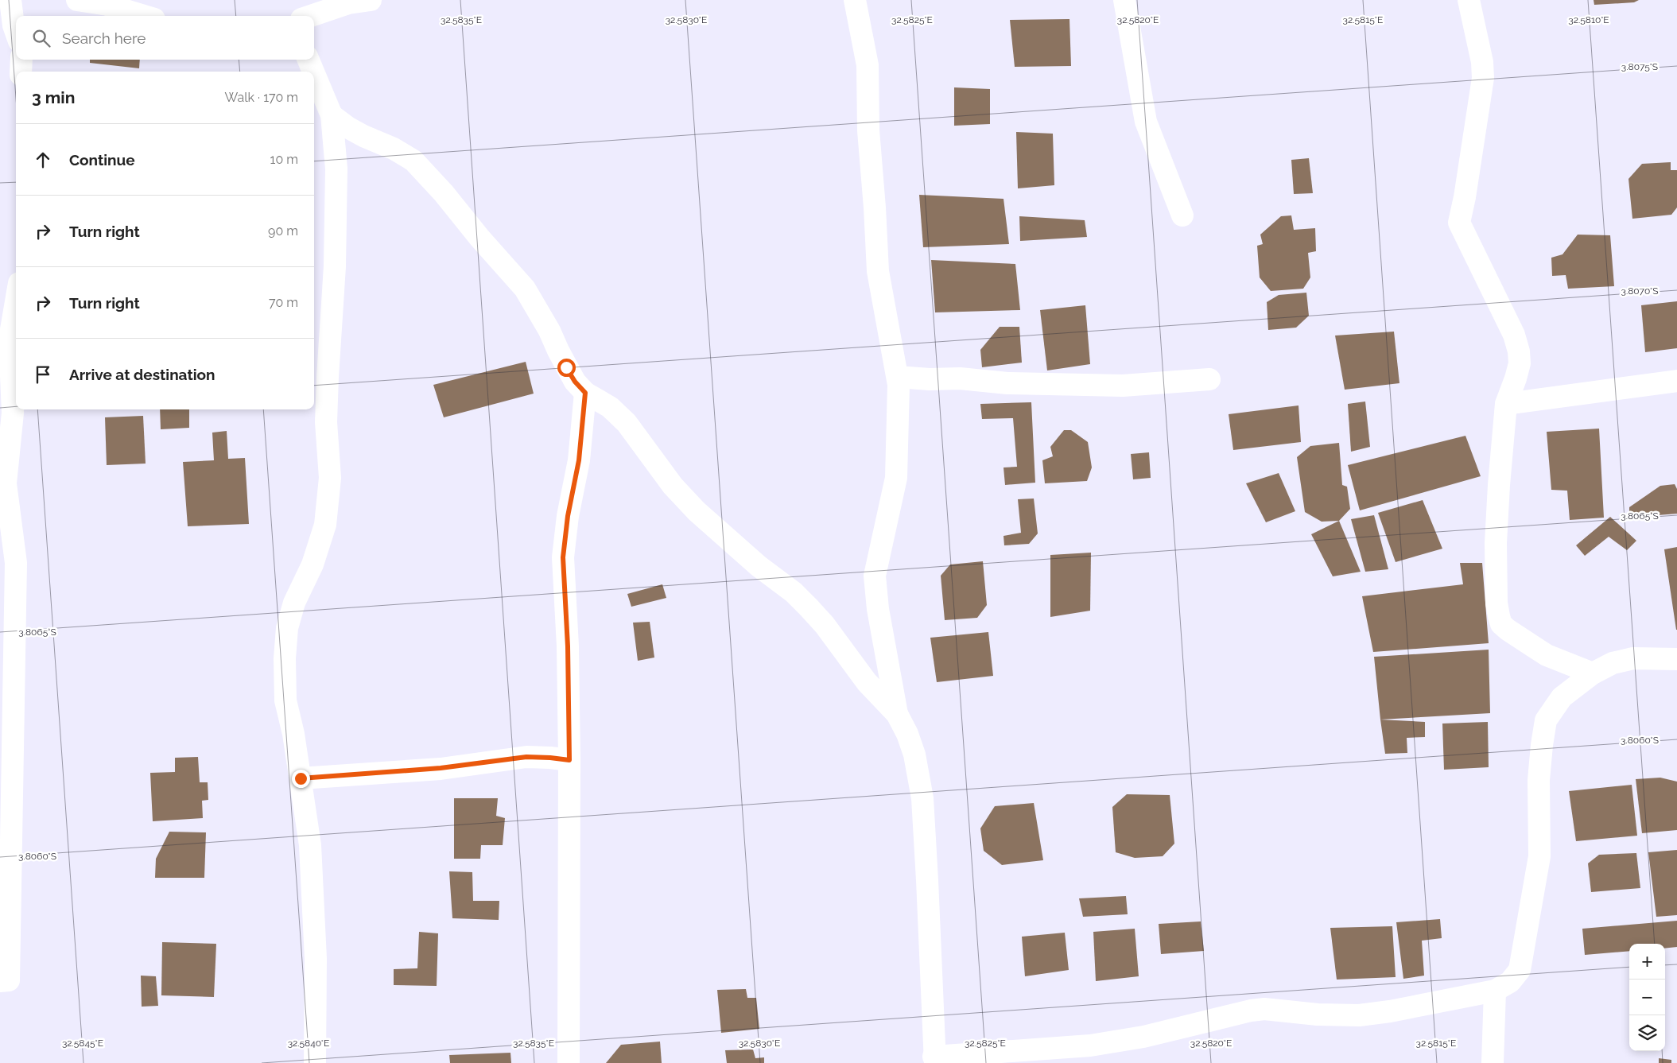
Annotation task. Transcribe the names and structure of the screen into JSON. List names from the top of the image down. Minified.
{"page":{"search":"Search here","heading":["3 min","Walk · 170 m"],"list":[["Continue","10 m"],["Turn right","90 m"],["Turn right","70 m"],"Arrive at destination"],"map_buttons":["+","−"]},"coordinates":["32.5835°E","32.5830°E","32.5825°E","32.5820°E","32.5815°E","32.5810°E","3.8075°S","3.8070°S","3.8065°S","3.8060°S","32.5845°E","32.5840°E"]}
